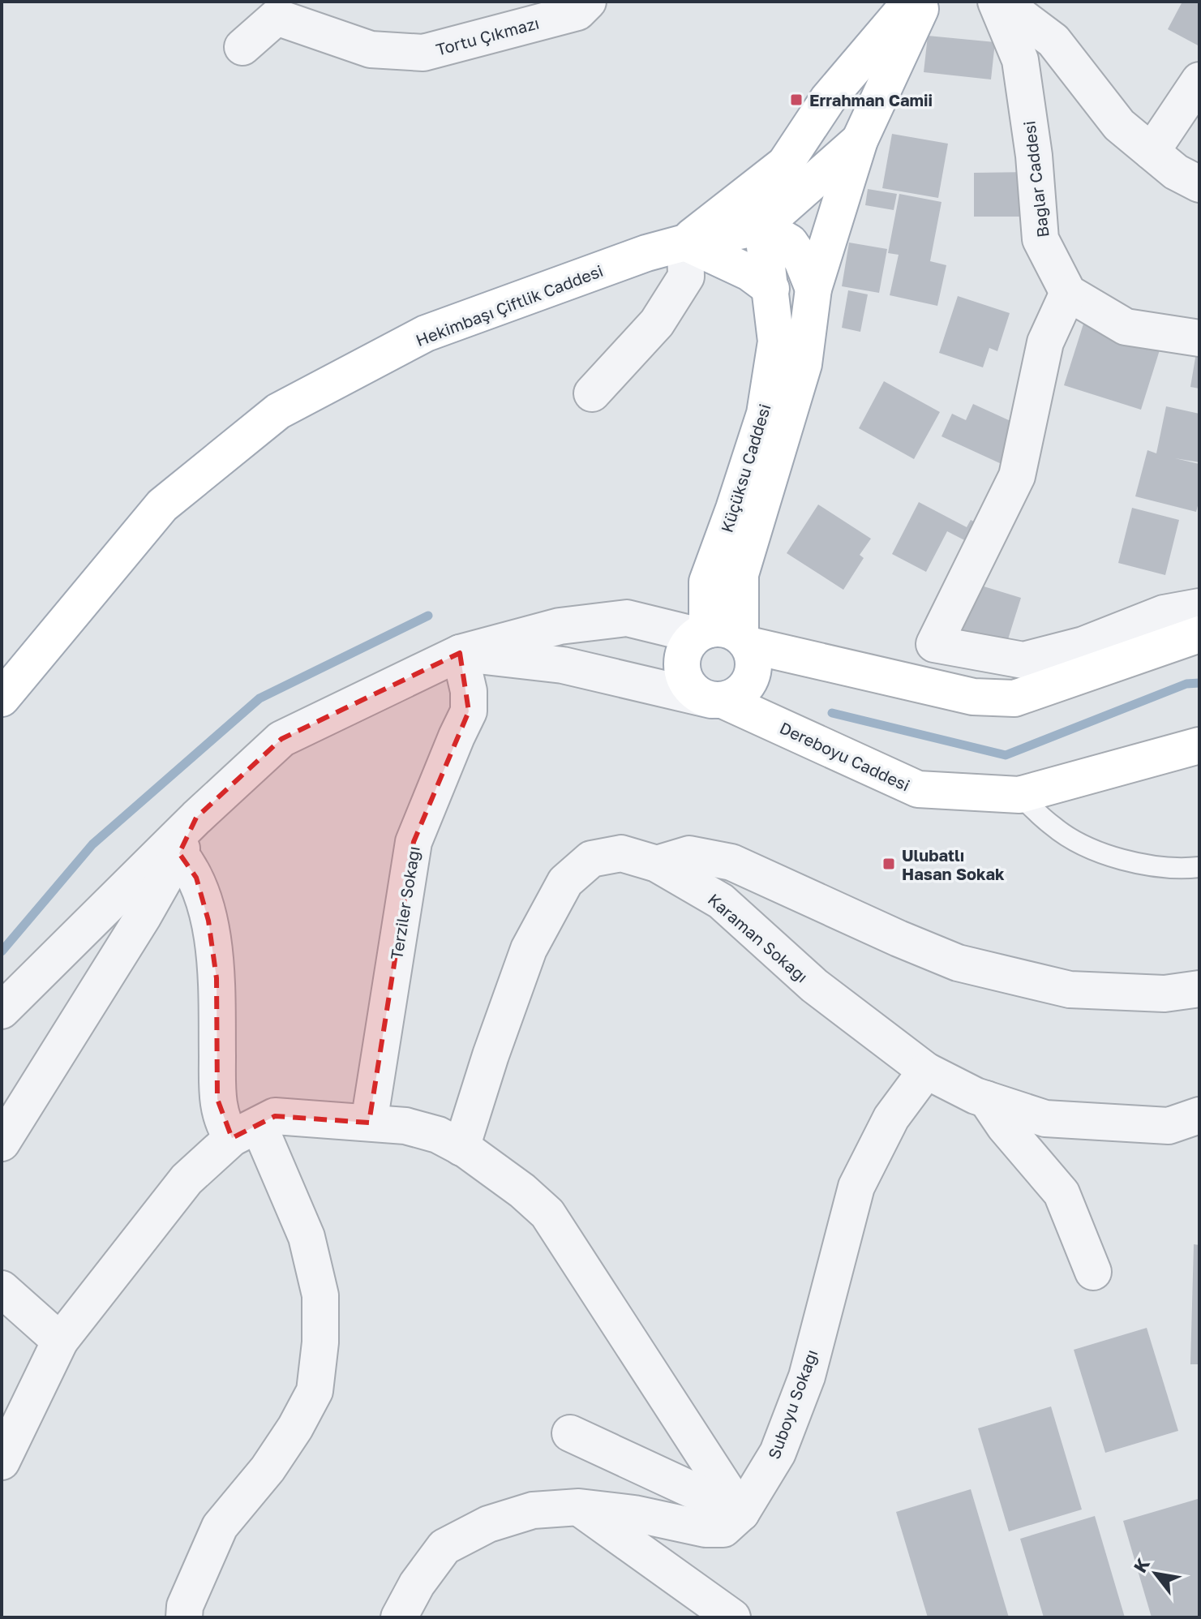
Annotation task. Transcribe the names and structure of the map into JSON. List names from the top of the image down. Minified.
{"streets":{"main road":["Hekimbaşı Çiftlik Caddesi","Küçüksu Caddesi","Dereboyu Caddesi"],"street":["Tortu Çıkmazı","Bağlar Caddesi","Terziler Sokağı","Karaman Sokağı","Suboyu Sokağı"]},"crossings":[["Hekimbaşı Çiftlik Caddesi","Küçüksu Caddesi"],["Küçüksu Caddesi","Dereboyu Caddesi"],["Karaman Sokağı","Suboyu Sokağı"]],"places":{"transit":["Errahman Camii","Ulubatlı Hasan Sokak"]},"north":"top left"}
